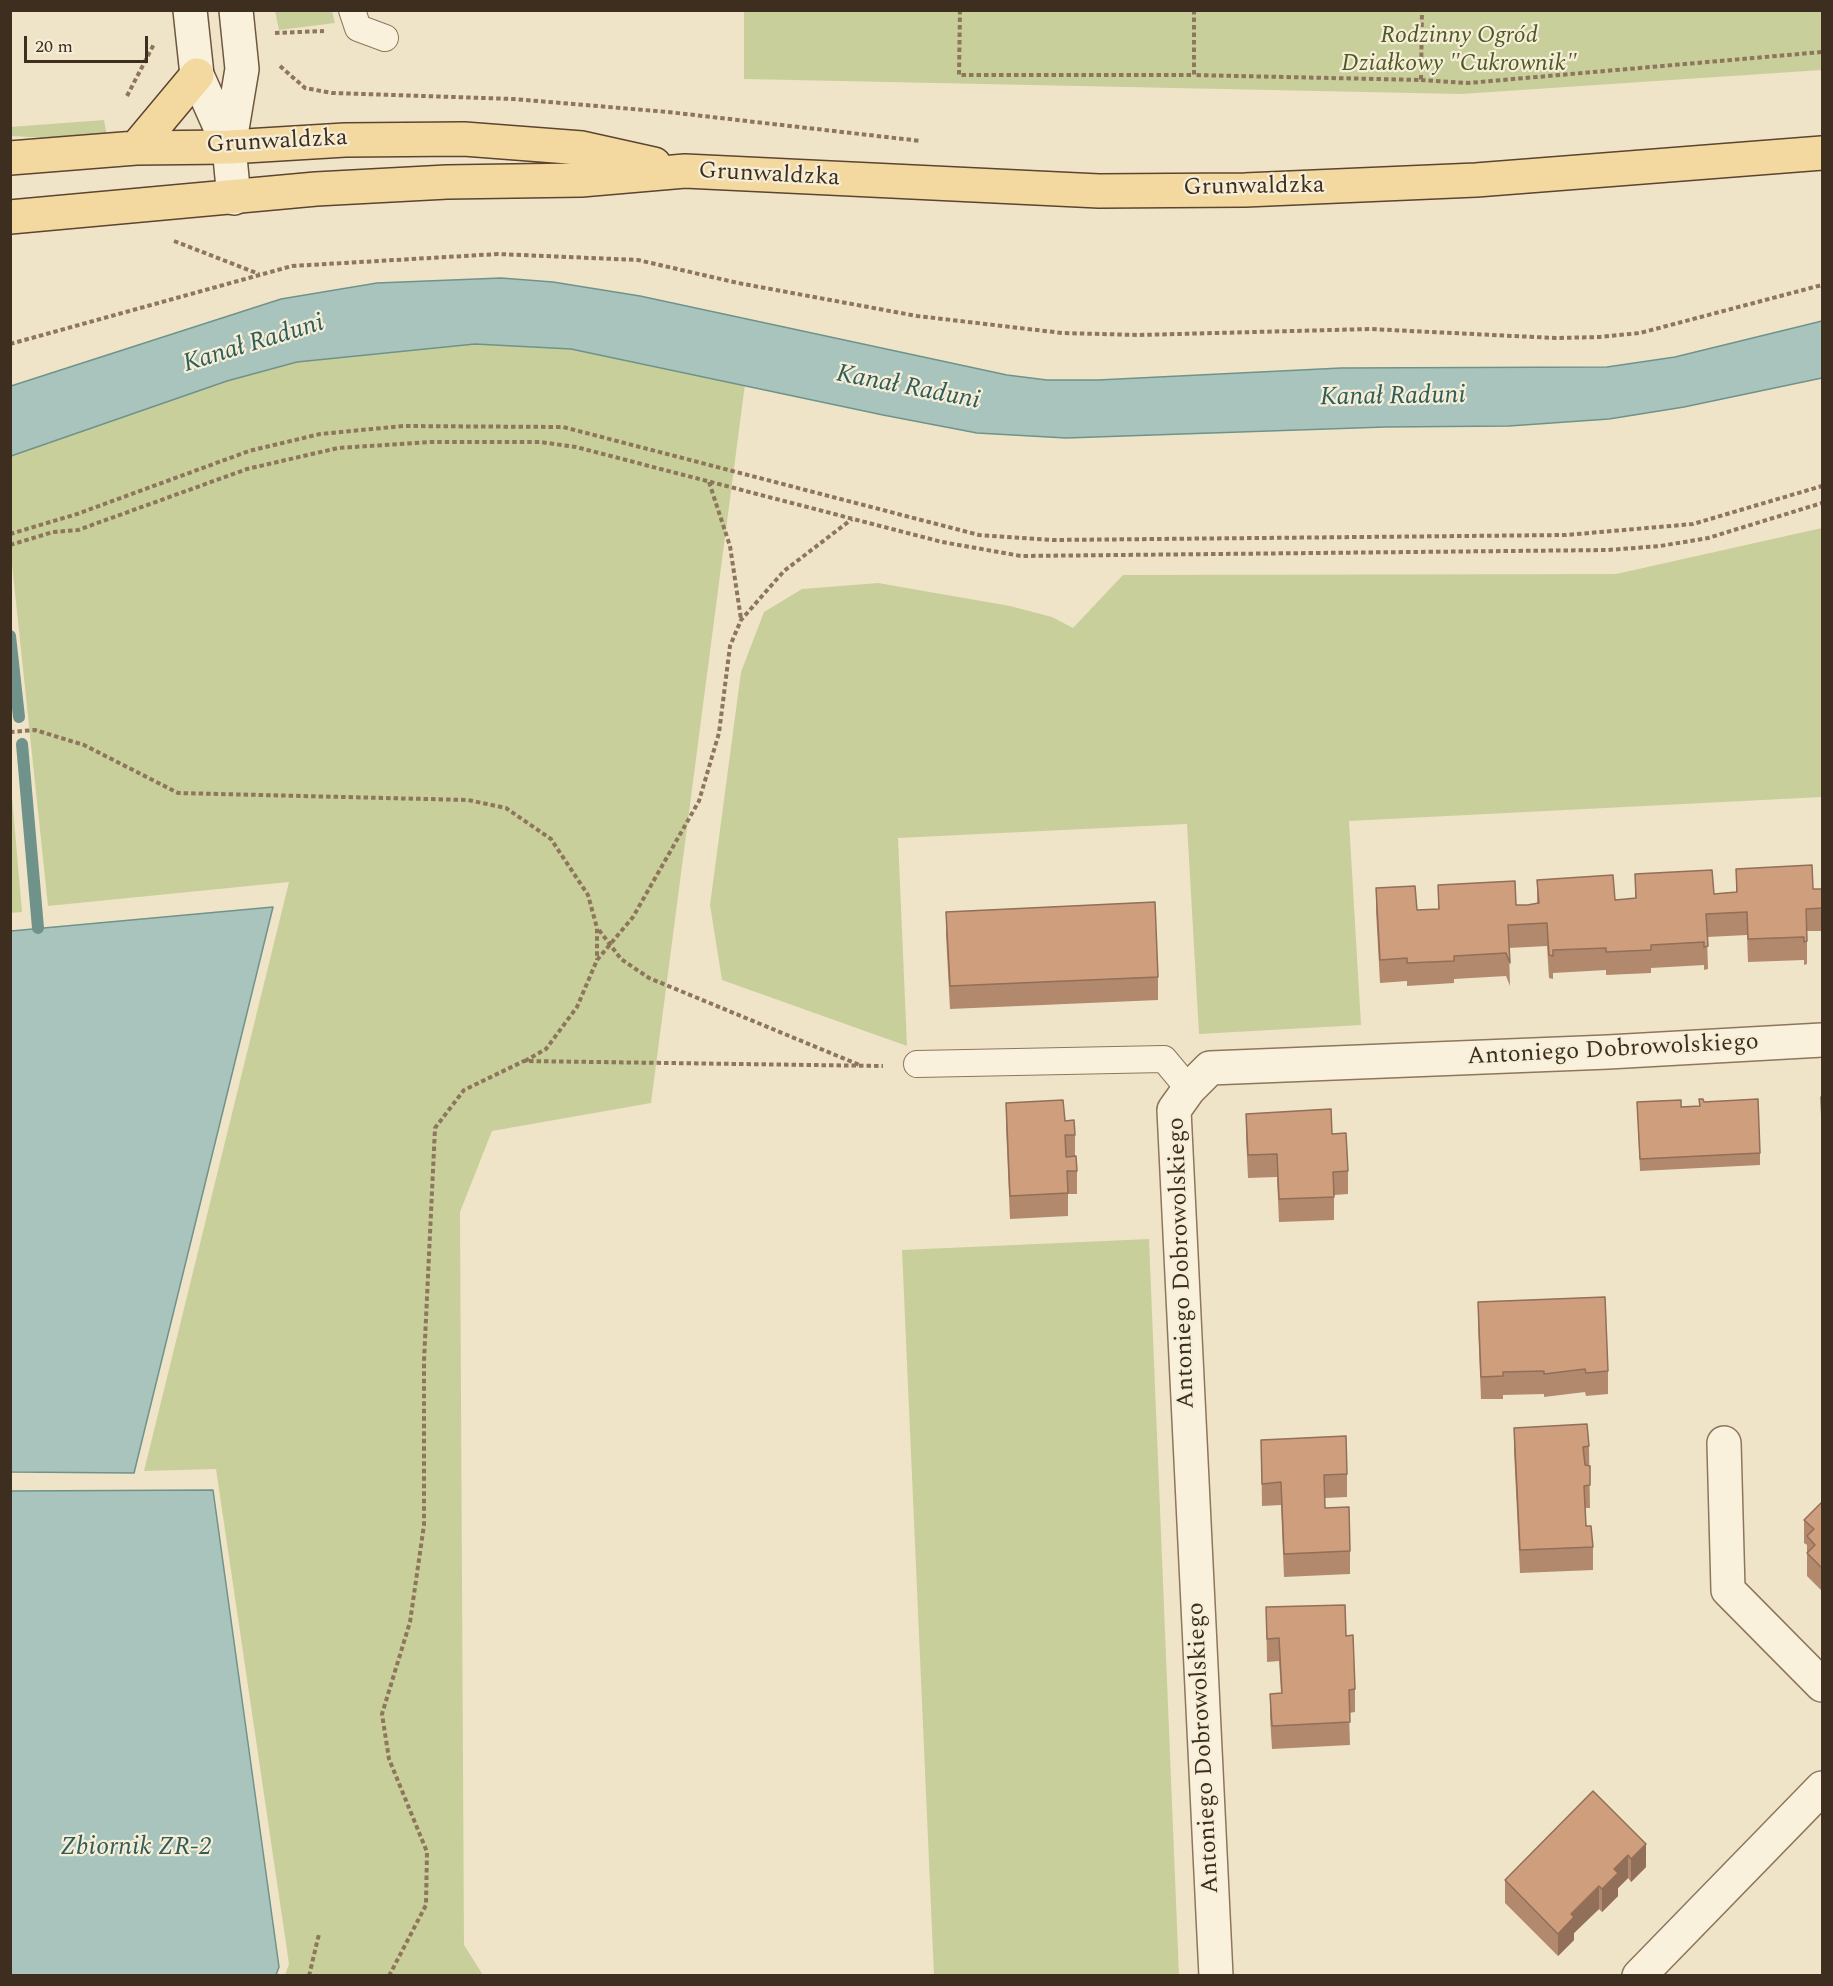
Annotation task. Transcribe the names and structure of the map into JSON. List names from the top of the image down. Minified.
{"streets":{"main road":["Grunwaldzka"],"street":["Antoniego Dobrowolskiego"]},"water":["Kanał Raduni","Zbiornik ZR-2"],"parks":["Rodzinny Ogród Działkowy \"Cukrownik\""],"scale_bar":"20 m"}
